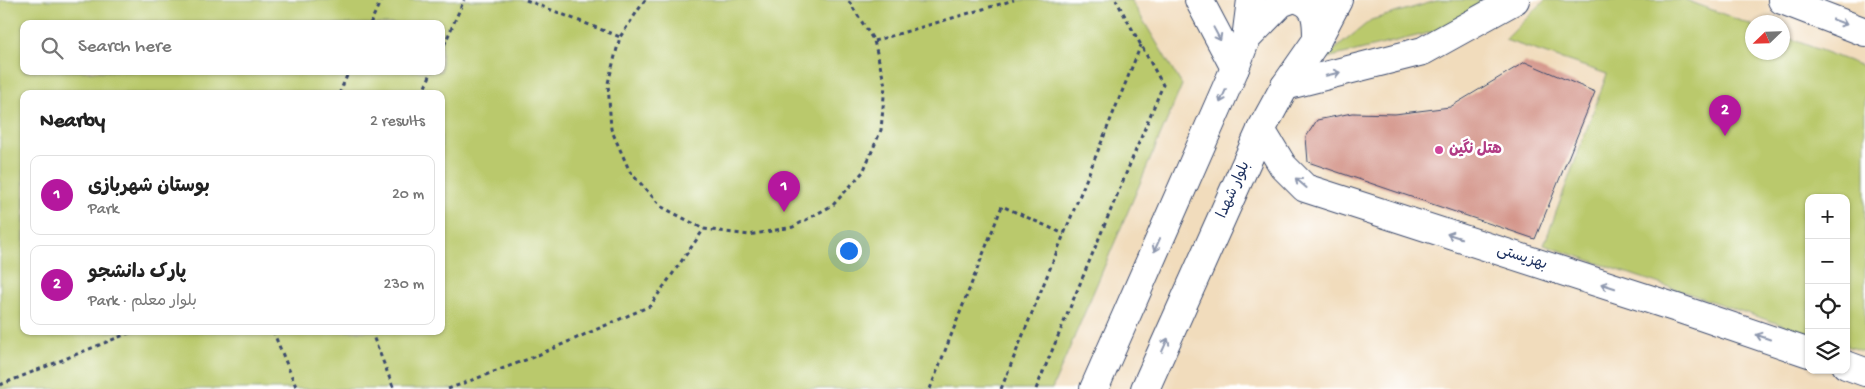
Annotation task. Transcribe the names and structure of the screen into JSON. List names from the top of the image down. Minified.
{"streets":{"main road":["بلوار شهدا","بهزیستی"]},"crossings":[["بلوار شهدا","بهزیستی"]],"one_way":["بهزیستی"],"places":["هتل نگین"],"north":"bottom left","page":{"search":"Search here","heading":["Nearby","2 results"],"pins":["2","1"],"list":[{"mark":"1","name":"بوستان شهربازی","note":"Park","value":"20 m"},{"mark":"2","name":"پارک دانشجو","note":"Park · بلوار معلم","value":"230 m"}],"map_buttons":["+","−"]}}
